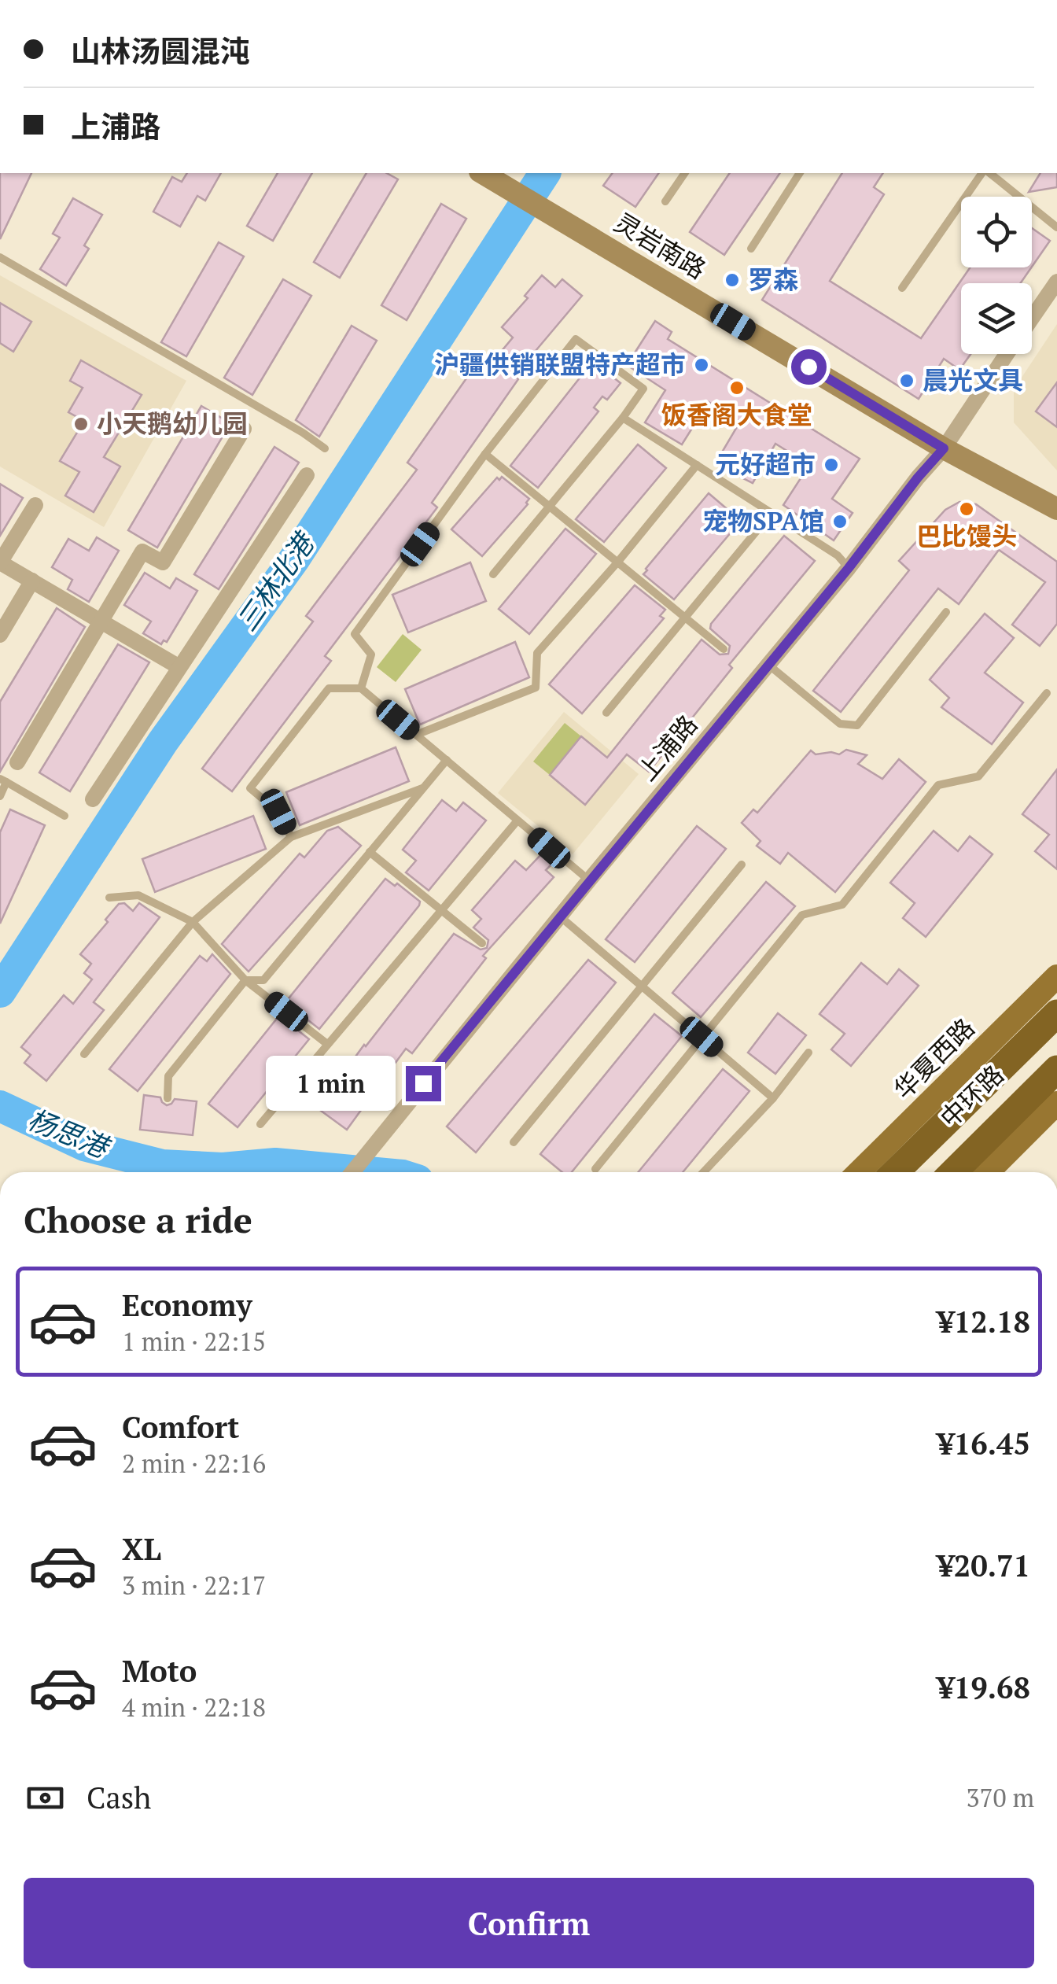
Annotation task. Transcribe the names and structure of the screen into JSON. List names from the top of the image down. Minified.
{"streets":{"highway":["中环路"],"main road":["华夏西路"],"street":["灵岩南路","上浦路"]},"crossings":[["灵岩南路","上浦路"]],"water":["三林北港","杨思港"],"places":["罗森","沪疆供销联盟特产超市","晨光文具","饭香阁大食堂","小天鹅幼儿园","元好超市","巴比馒头","宠物SPA馆"],"page":{"banner":["山林汤圆混沌","上浦路"],"bubble":"1 min","heading":"Choose a ride","list":[{"name":"Economy","note":"1 min · 22:15","value":"¥12.18"},{"name":"Comfort","note":"2 min · 22:16","value":"¥16.45"},{"name":"XL","note":"3 min · 22:17","value":"¥20.71"},{"name":"Moto","note":"4 min · 22:18","value":"¥19.68"}],"pay":["Cash","370 m"],"buttons":"Confirm"}}
